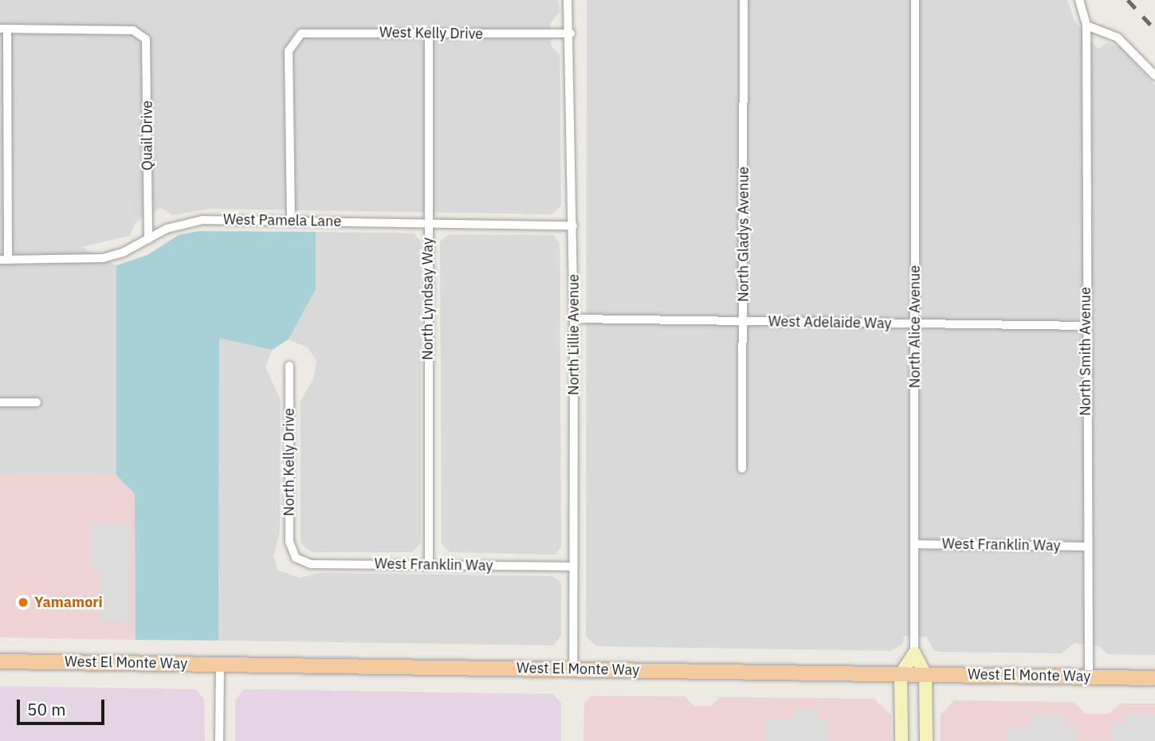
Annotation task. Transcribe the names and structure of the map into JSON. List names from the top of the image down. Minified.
{"streets":{"main road":["West El Monte Way"],"street":["West Kelly Drive","Quail Drive","West Pamela Lane","North Gladys Avenue","North Lyndsay Way","West Adelaide Way","North Alice Avenue","North Lillie Avenue","North Smith Avenue","North Kelly Drive","West Franklin Way"]},"crossings":[["West Kelly Drive","West Pamela Lane"],["West Kelly Drive","North Lyndsay Way"],["West Kelly Drive","North Lillie Avenue"],["Quail Drive","West Pamela Lane"],["West Pamela Lane","North Lyndsay Way"],["West Pamela Lane","North Lillie Avenue"],["North Gladys Avenue","West Adelaide Way"],["North Lyndsay Way","West Franklin Way"],["West Adelaide Way","North Alice Avenue"],["West Adelaide Way","North Lillie Avenue"],["West Adelaide Way","North Smith Avenue"],["North Alice Avenue","West Franklin Way"],["North Lillie Avenue","West Franklin Way"],["North Lillie Avenue","West El Monte Way"],["North Smith Avenue","West Franklin Way"],["North Smith Avenue","West El Monte Way"],["North Kelly Drive","West Franklin Way"]],"places":["Yamamori"],"scale_bar":"50 m"}
